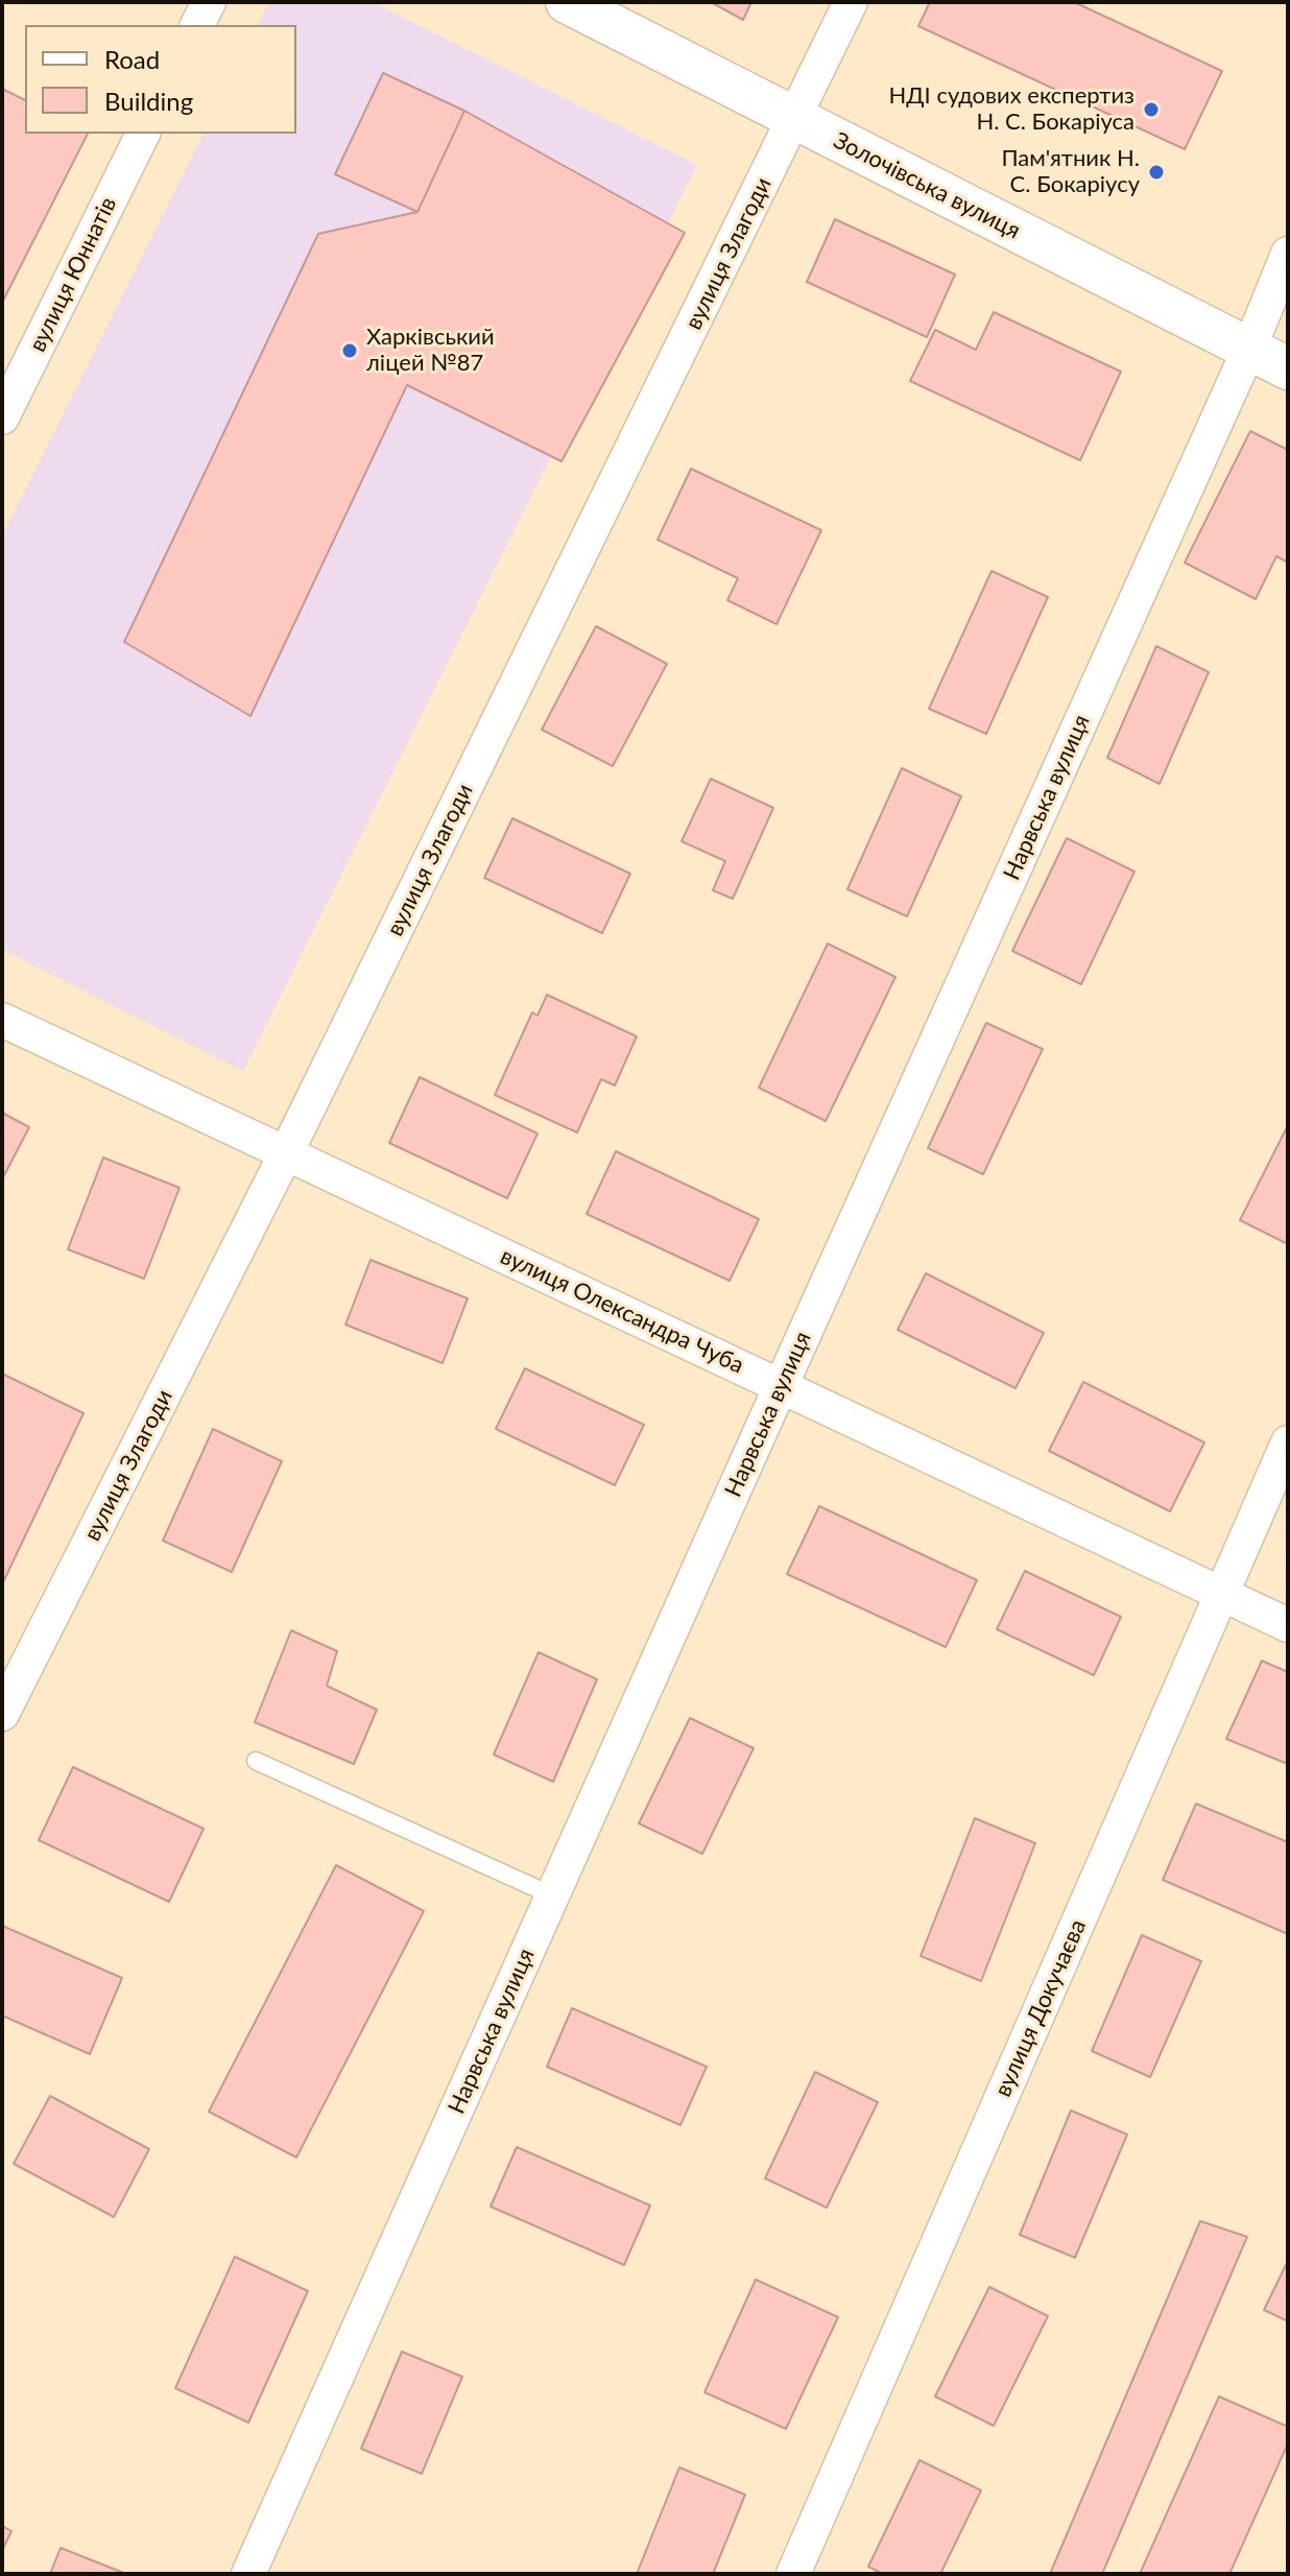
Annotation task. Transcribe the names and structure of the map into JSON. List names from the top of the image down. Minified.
{"streets":{"street":["Золочівська вулиця","вулиця Злагоди","вулиця Юннатів","Нарвська вулиця","вулиця Олександра Чуба","вулиця Докучаєва"]},"crossings":[["Золочівська вулиця","вулиця Злагоди"],["Золочівська вулиця","Нарвська вулиця"],["вулиця Злагоди","вулиця Олександра Чуба"],["Нарвська вулиця","вулиця Олександра Чуба"],["вулиця Олександра Чуба","вулиця Докучаєва"]],"places":["НДІ судових експертиз Н. С. Бокаріуса","Пам'ятник Н. С. Бокаріусу","Харківський ліцей №87"],"legend":["Road","Building"]}
